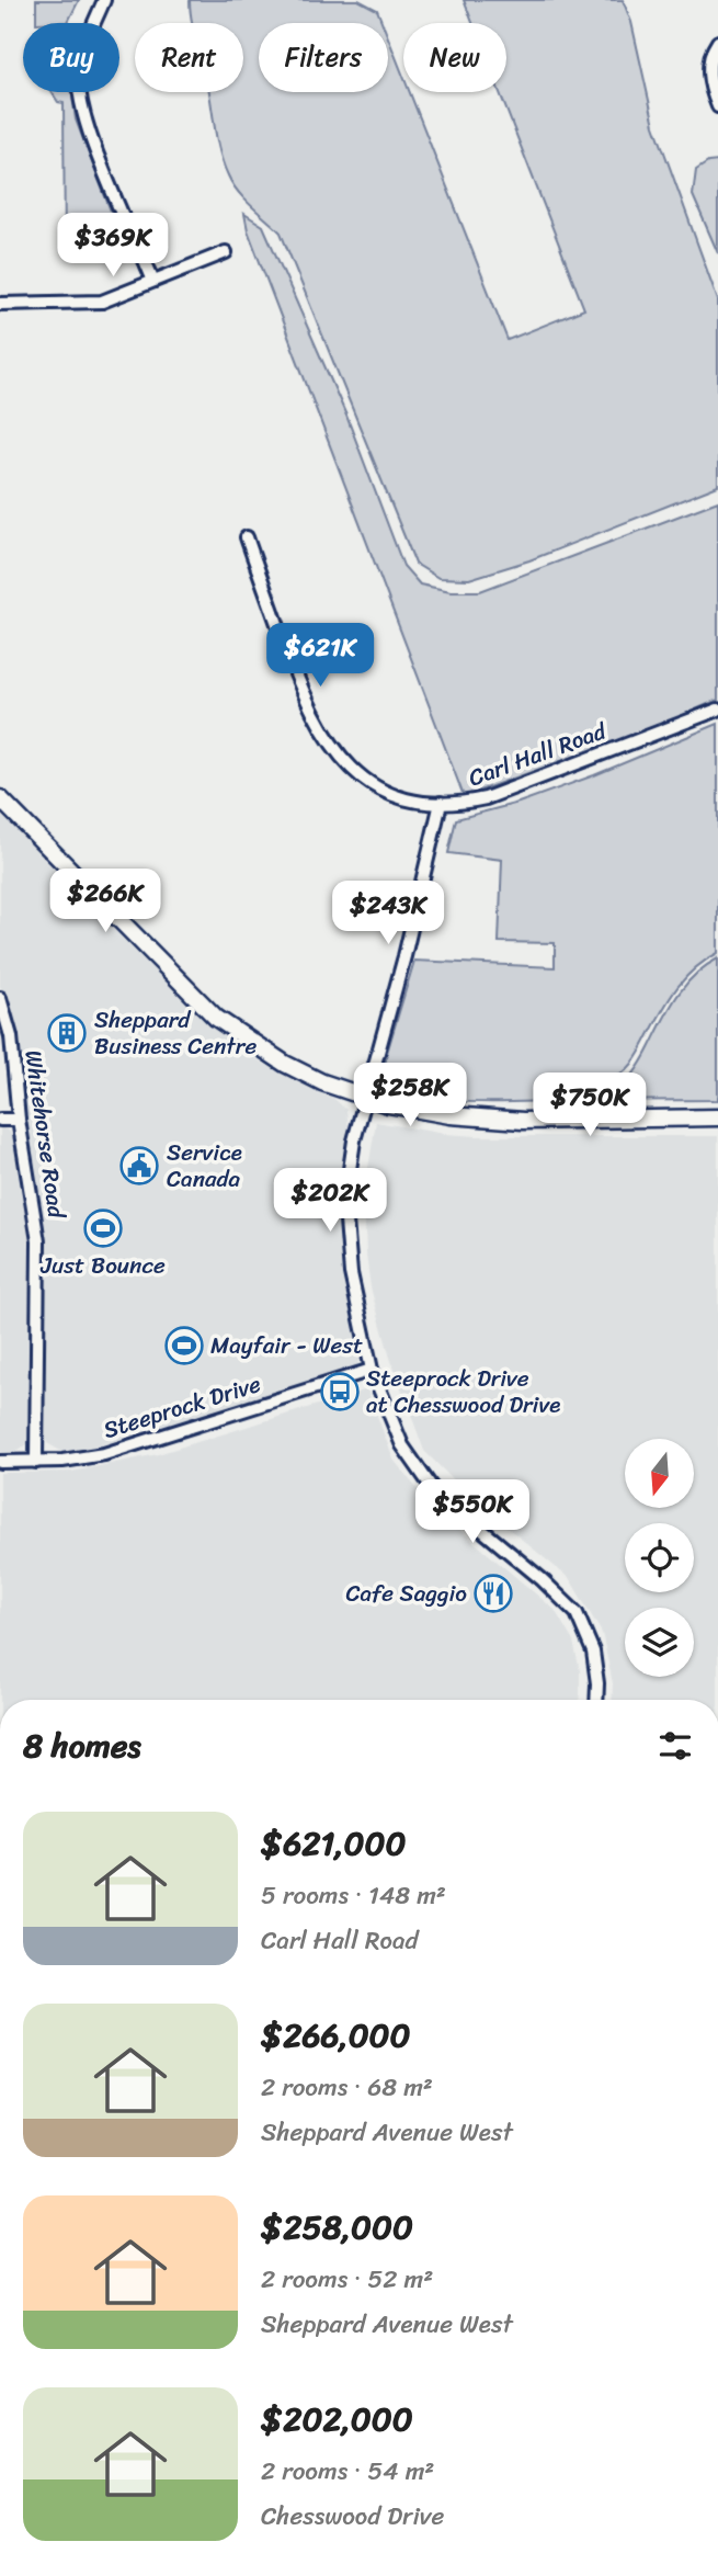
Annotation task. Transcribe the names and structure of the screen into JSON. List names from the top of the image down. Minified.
{"streets":{"street":["Carl Hall Road","Whitehorse Road","Steeprock Drive"]},"crossings":[["Whitehorse Road","Steeprock Drive"]],"places":{"building":["Sheppard Business Centre"],"public building":["Service Canada"],"sports":["Just Bounce","Mayfair - West"],"bus stop":["Steeprock Drive at Chesswood Drive"],"restaurant":["Cafe Saggio"]},"north":"bottom","page":{"chip":["Buy","Rent","Filters","New"],"price":["$369K","$621K","$266K","$243K","$258K","$750K","$202K","$550K"],"heading":"8 homes","list":[{"name":"$621,000","note":"5 rooms · 148 m² · Carl Hall Road"},{"name":"$266,000","note":"2 rooms · 68 m² · Sheppard Avenue West"},{"name":"$258,000","note":"2 rooms · 52 m² · Sheppard Avenue West"},{"name":"$202,000","note":"2 rooms · 54 m² · Chesswood Drive"}]}}
